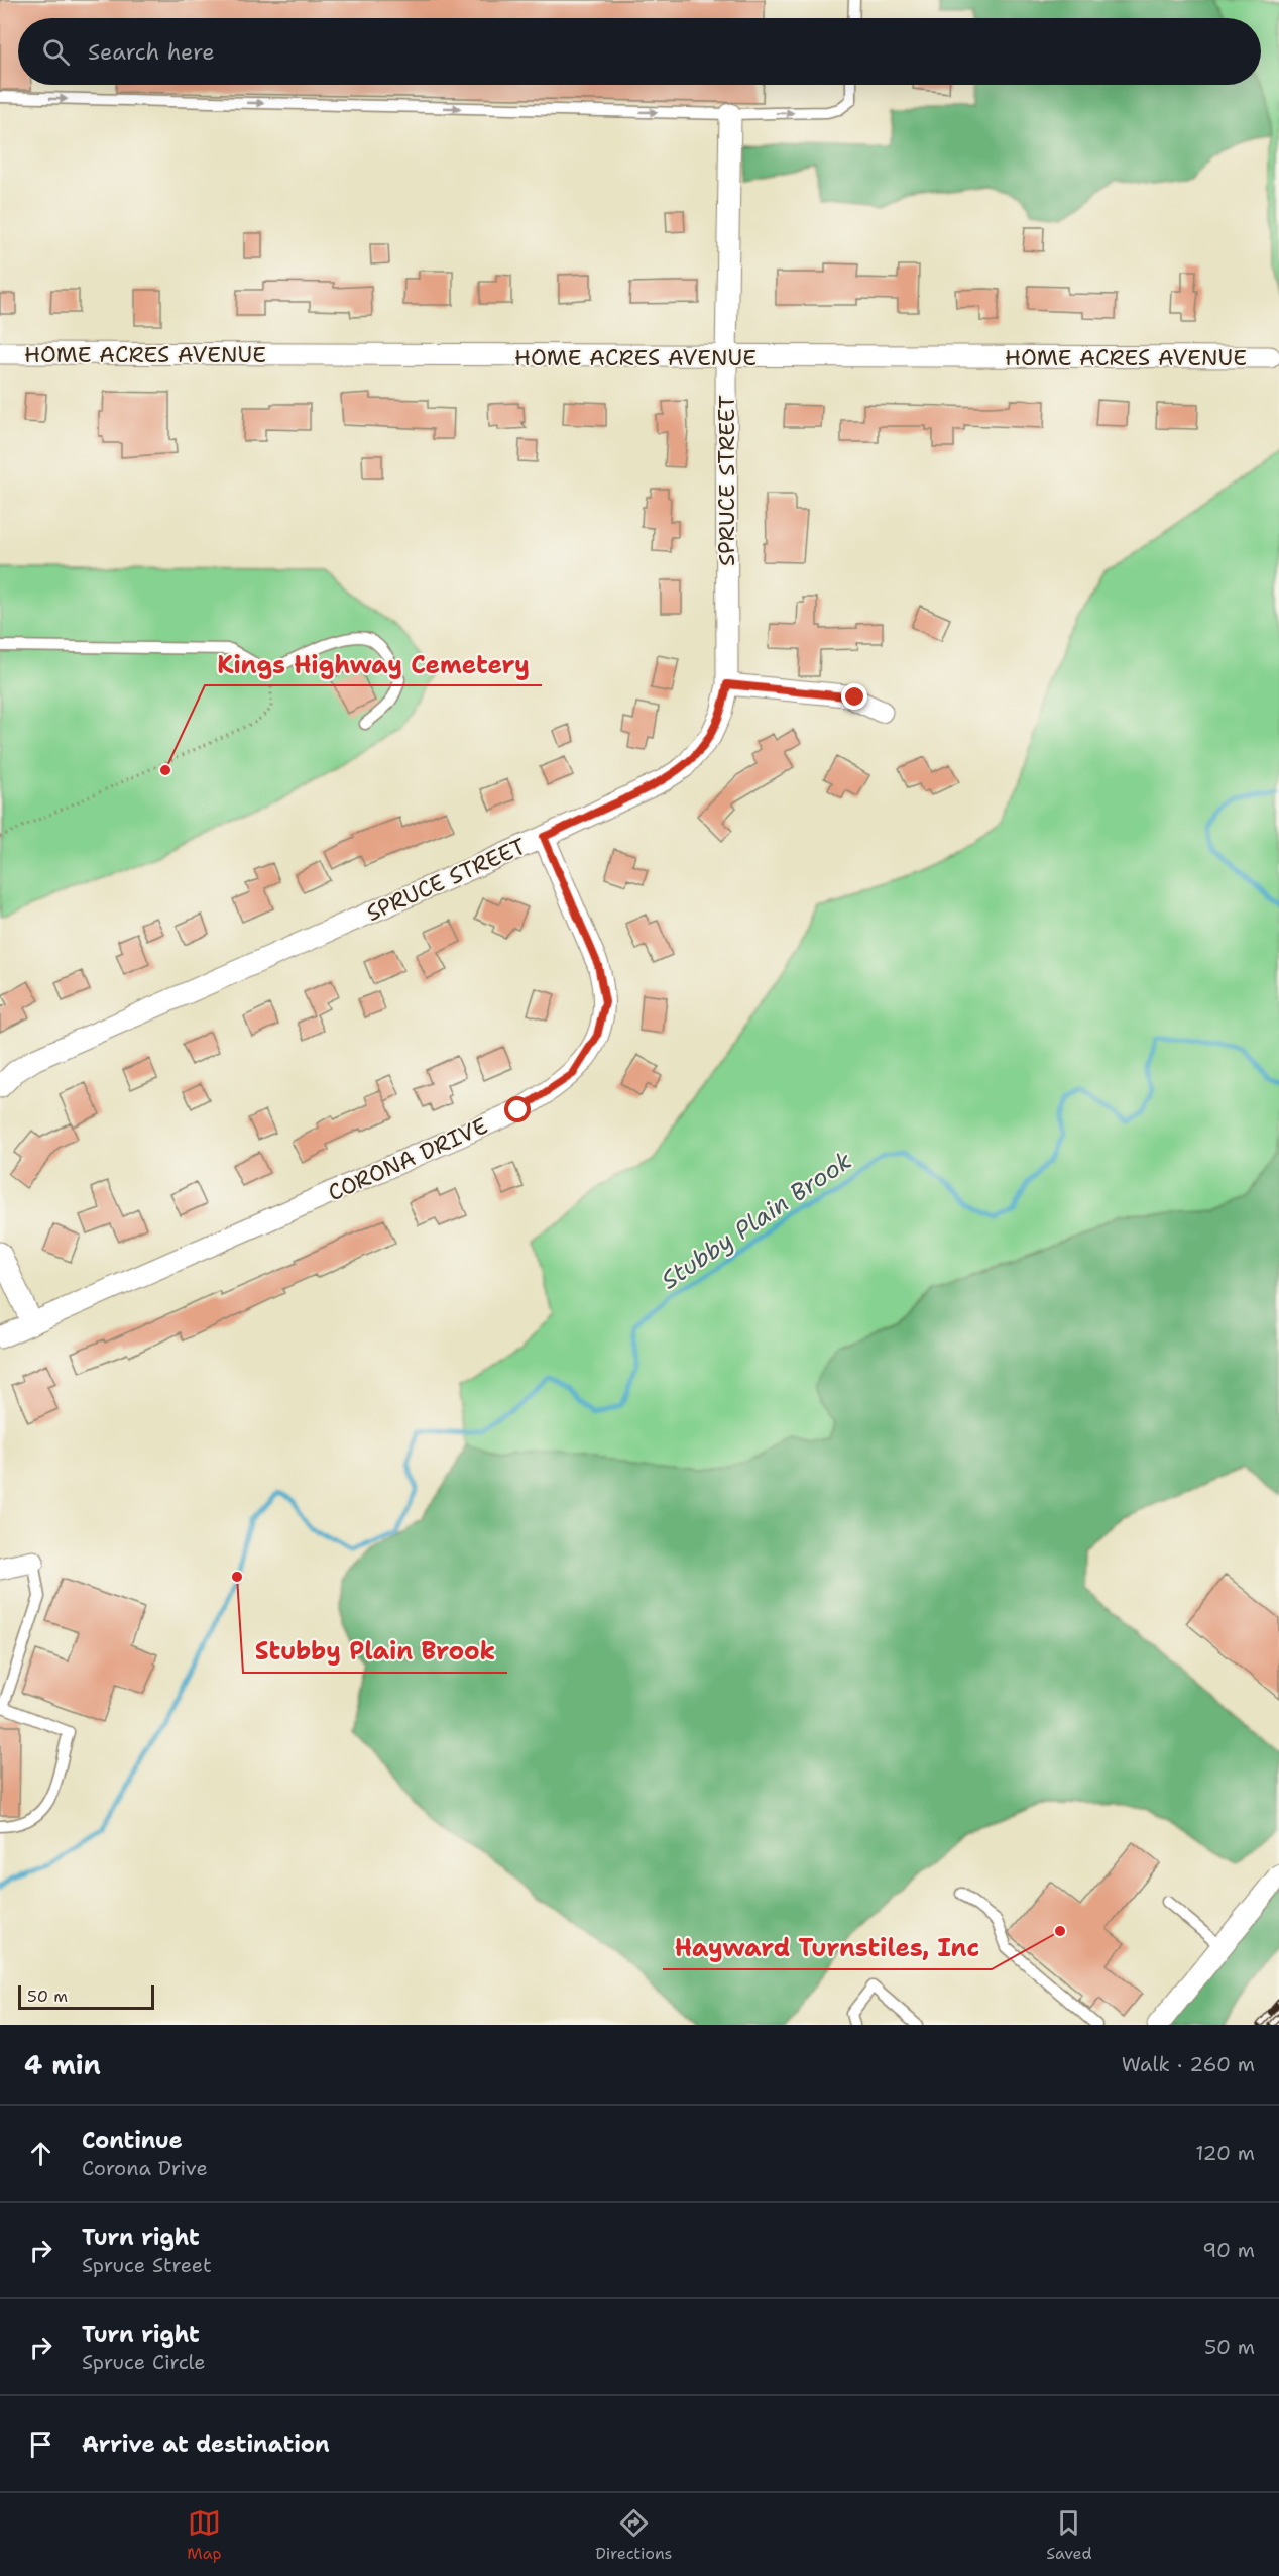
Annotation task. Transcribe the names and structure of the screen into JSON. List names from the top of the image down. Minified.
{"streets":{"street":["HOME ACRES AVENUE","SPRUCE STREET","CORONA DRIVE"]},"crossings":[["HOME ACRES AVENUE","SPRUCE STREET"],["SPRUCE STREET","CORONA DRIVE"]],"water":["Stubby Plain Brook"],"places":["Kings Highway Cemetery","Stubby Plain Brook","Hayward Turnstiles, Inc"],"scale_bar":"50 m","page":{"search":"Search here","scale":"50 m","heading":["4 min","Walk · 260 m"],"list":[["Continue","Corona Drive","120 m"],["Turn right","Spruce Street","90 m"],["Turn right","Spruce Circle","50 m"],"Arrive at destination"],"nav":["Map","Directions","Saved"]}}
